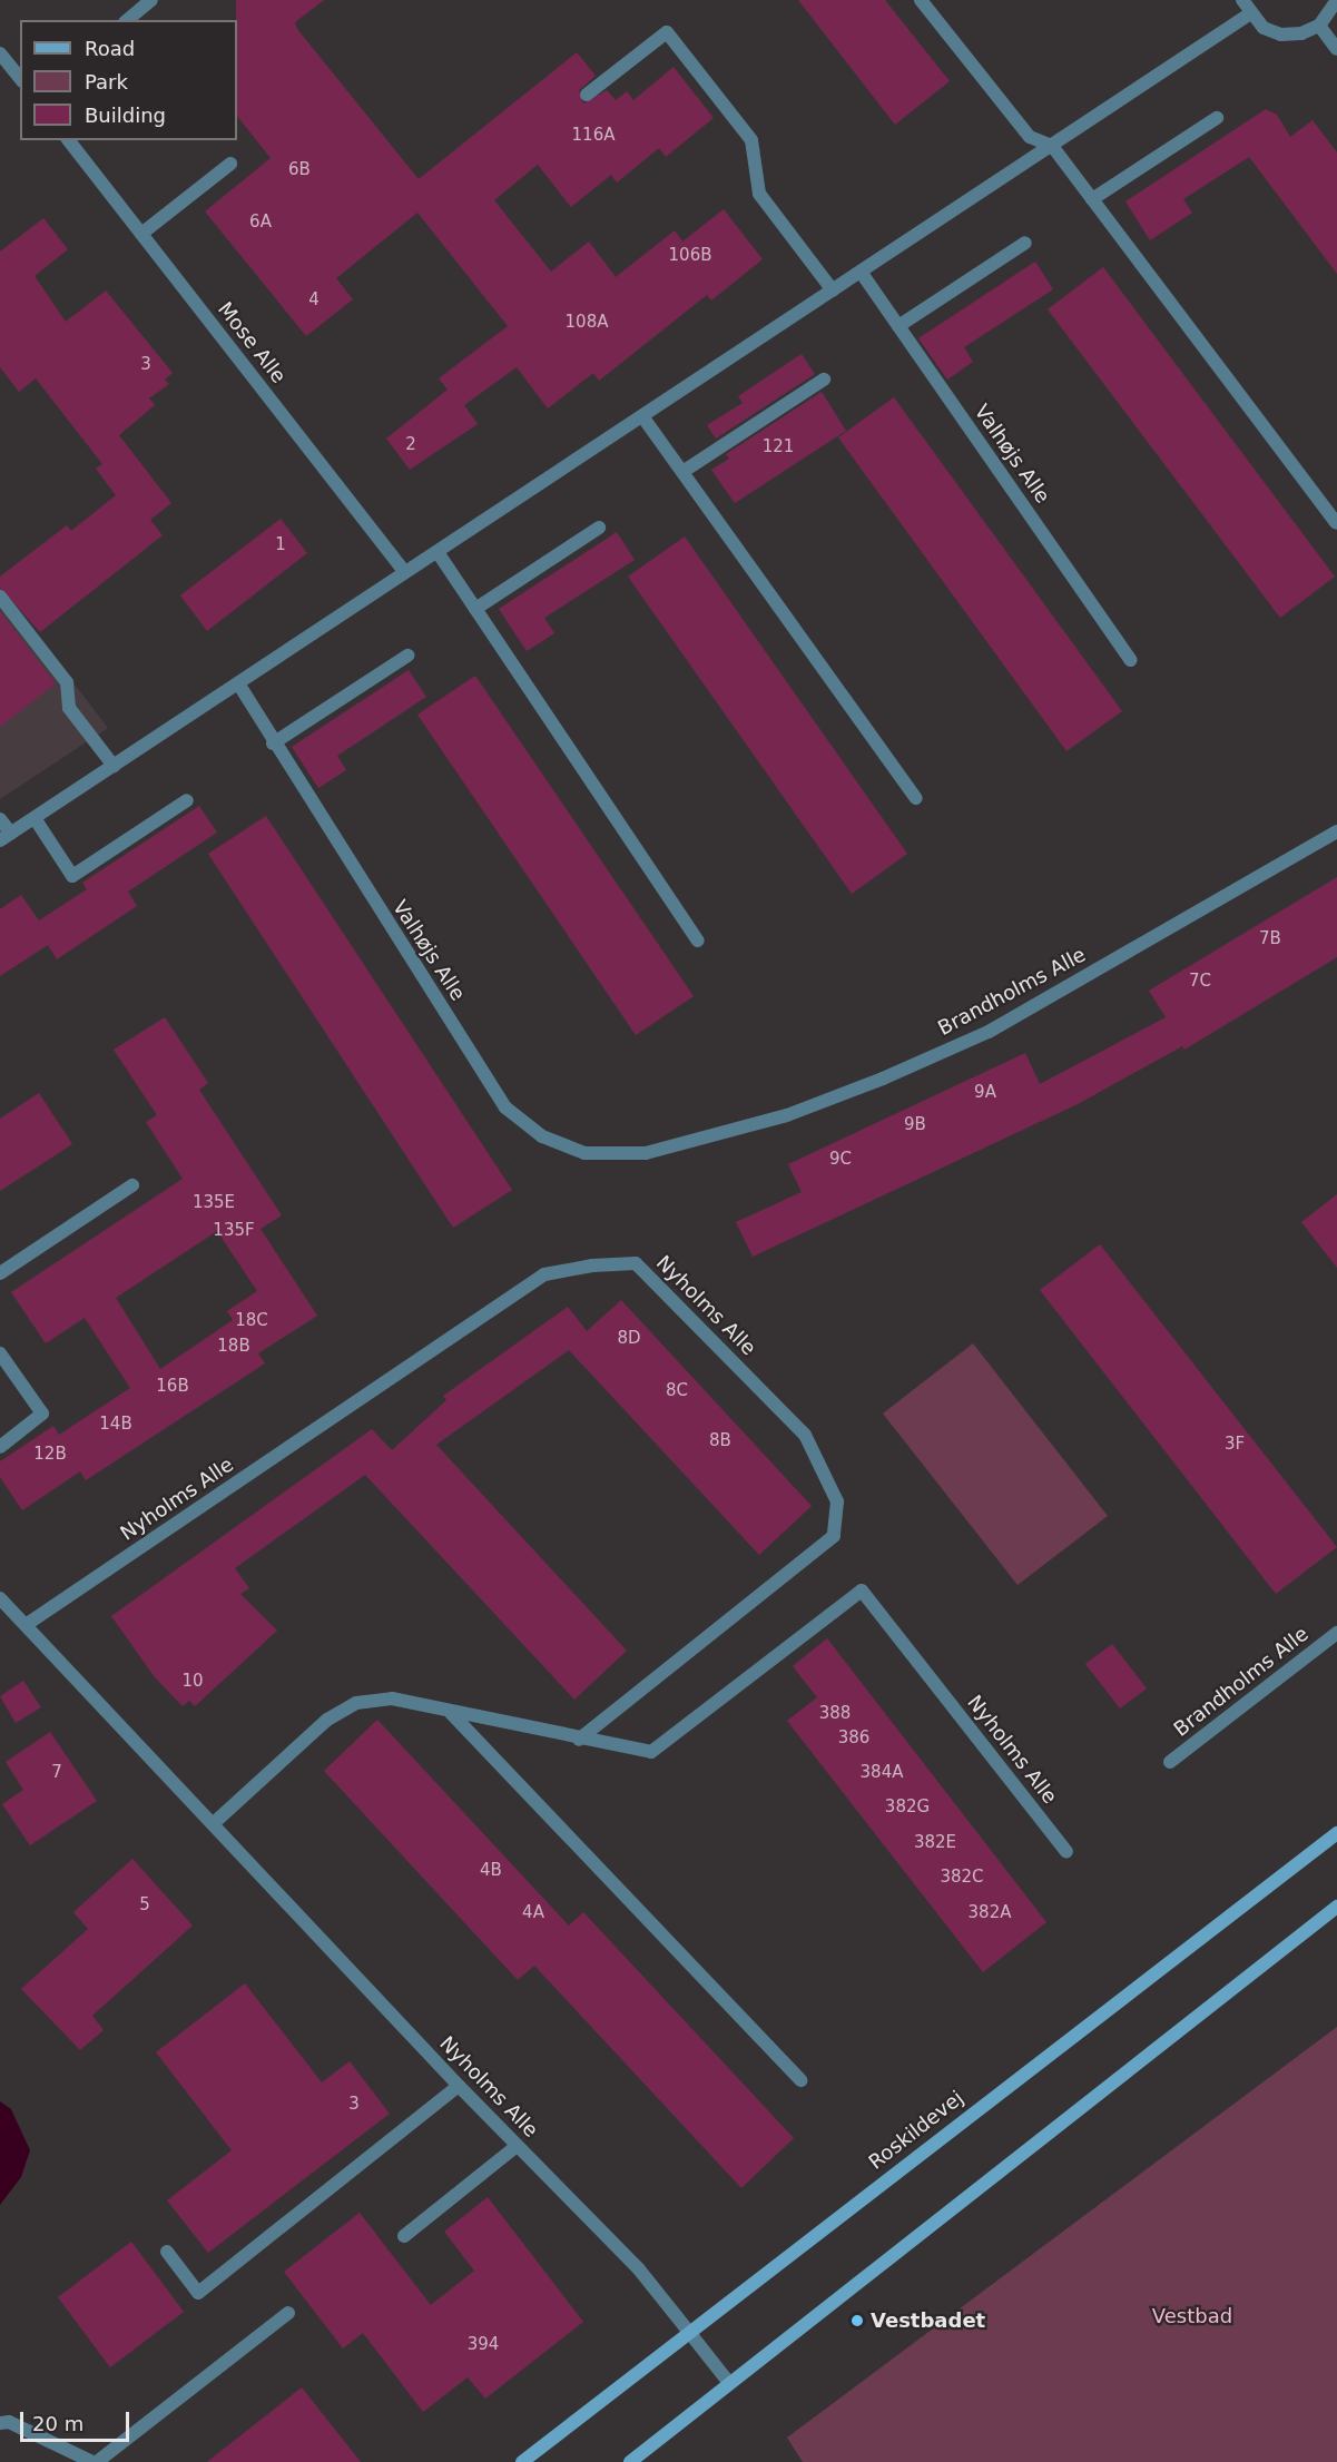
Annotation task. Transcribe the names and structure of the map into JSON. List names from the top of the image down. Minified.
{"streets":{"main road":["Roskildevej"],"street":["Mose Alle","Valhøjs Alle","Brandholms Alle","Nyholms Alle"]},"crossings":[["Valhøjs Alle","Brandholms Alle"],["Nyholms Alle","Roskildevej"]],"parks":["Vestbad"],"places":["Vestbadet"],"house_numbers":["116A","6B","6A","106B","4","108A","3","2","121","1","7B","7C","9A","9B","9C","135E","135F","18C","8D","18B","16B","8C","14B","8B","3F","12B","10","388","386","7","384A","382G","382E","4B","382C","5","4A","382A","3","394"],"legend":["Road","Park","Building"],"scale_bar":"20 m"}
